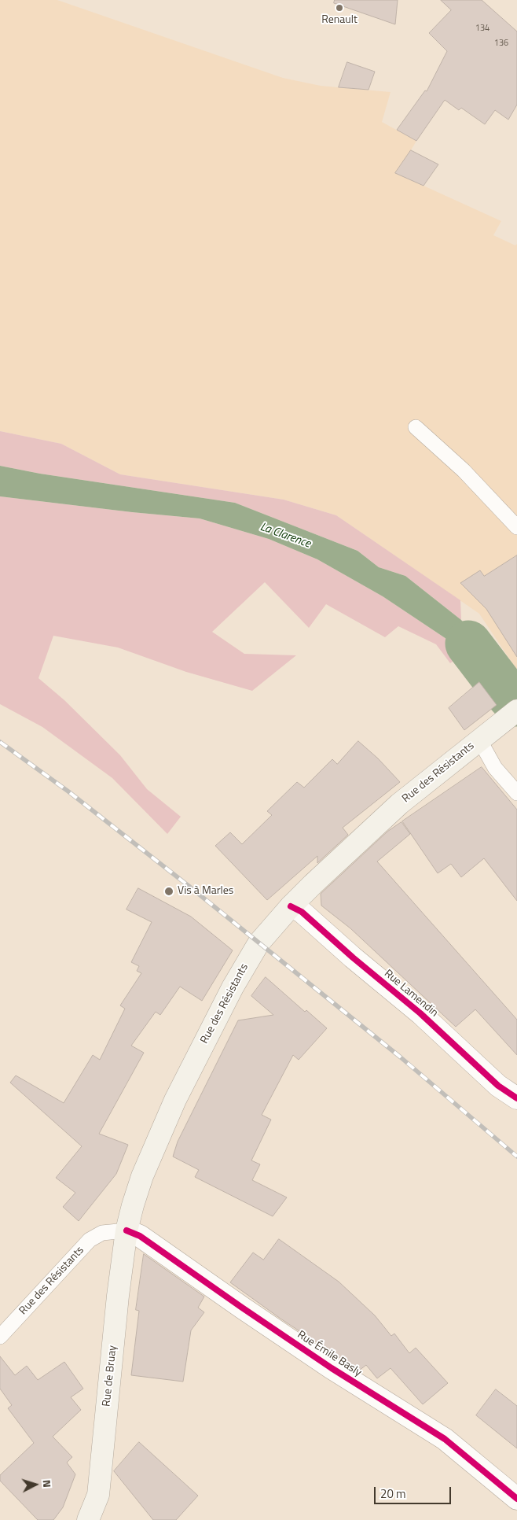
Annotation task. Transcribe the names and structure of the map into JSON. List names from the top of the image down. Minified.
{"streets":{"main road":["Rue des Résistants","Rue de Bruay"],"street":["Rue Lamendin","Rue Émile Basly"]},"crossings":[["Rue des Résistants","Rue Lamendin"],["Rue des Résistants","Rue Émile Basly"],["Rue des Résistants","Rue de Bruay"],["Rue Émile Basly","Rue de Bruay"]],"water":["La Clarence"],"places":["Renault","Vis à Marles"],"house_numbers":["134","136"],"scale_bar":"20 m","north":"right"}
